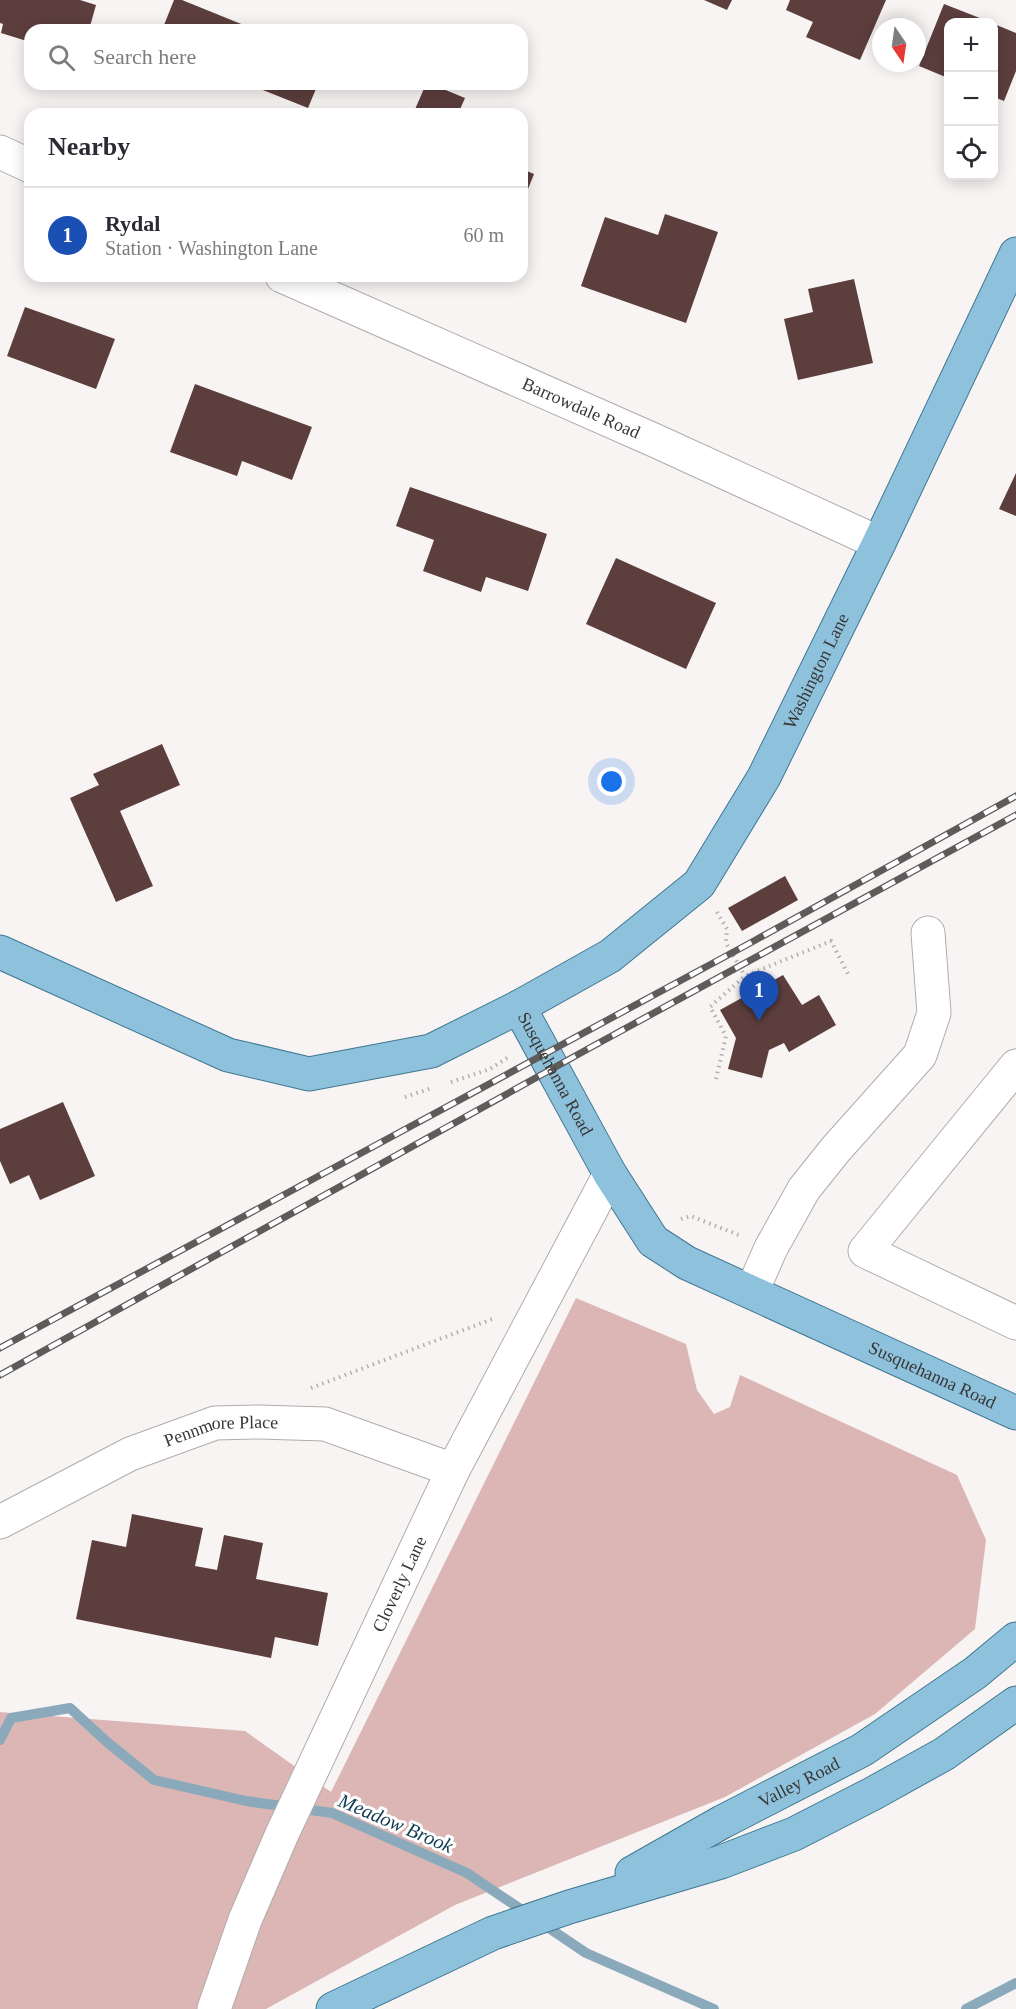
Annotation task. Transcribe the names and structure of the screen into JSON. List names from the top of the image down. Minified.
{"streets":{"main road":["Washington Lane","Susquehanna Road","Valley Road"],"street":["Barrowdale Road","Pennmore Place","Cloverly Lane"]},"crossings":[["Barrowdale Road","Washington Lane"],["Washington Lane","Susquehanna Road"],["Susquehanna Road","Cloverly Lane"],["Pennmore Place","Cloverly Lane"]],"water":["Meadow Brook"],"north":"bottom","page":{"map_buttons":["+","−"],"search":"Search here","heading":"Nearby","list":[{"mark":"1","name":"Rydal","note":"Station · Washington Lane","value":"60 m"}],"pins":"1"}}
